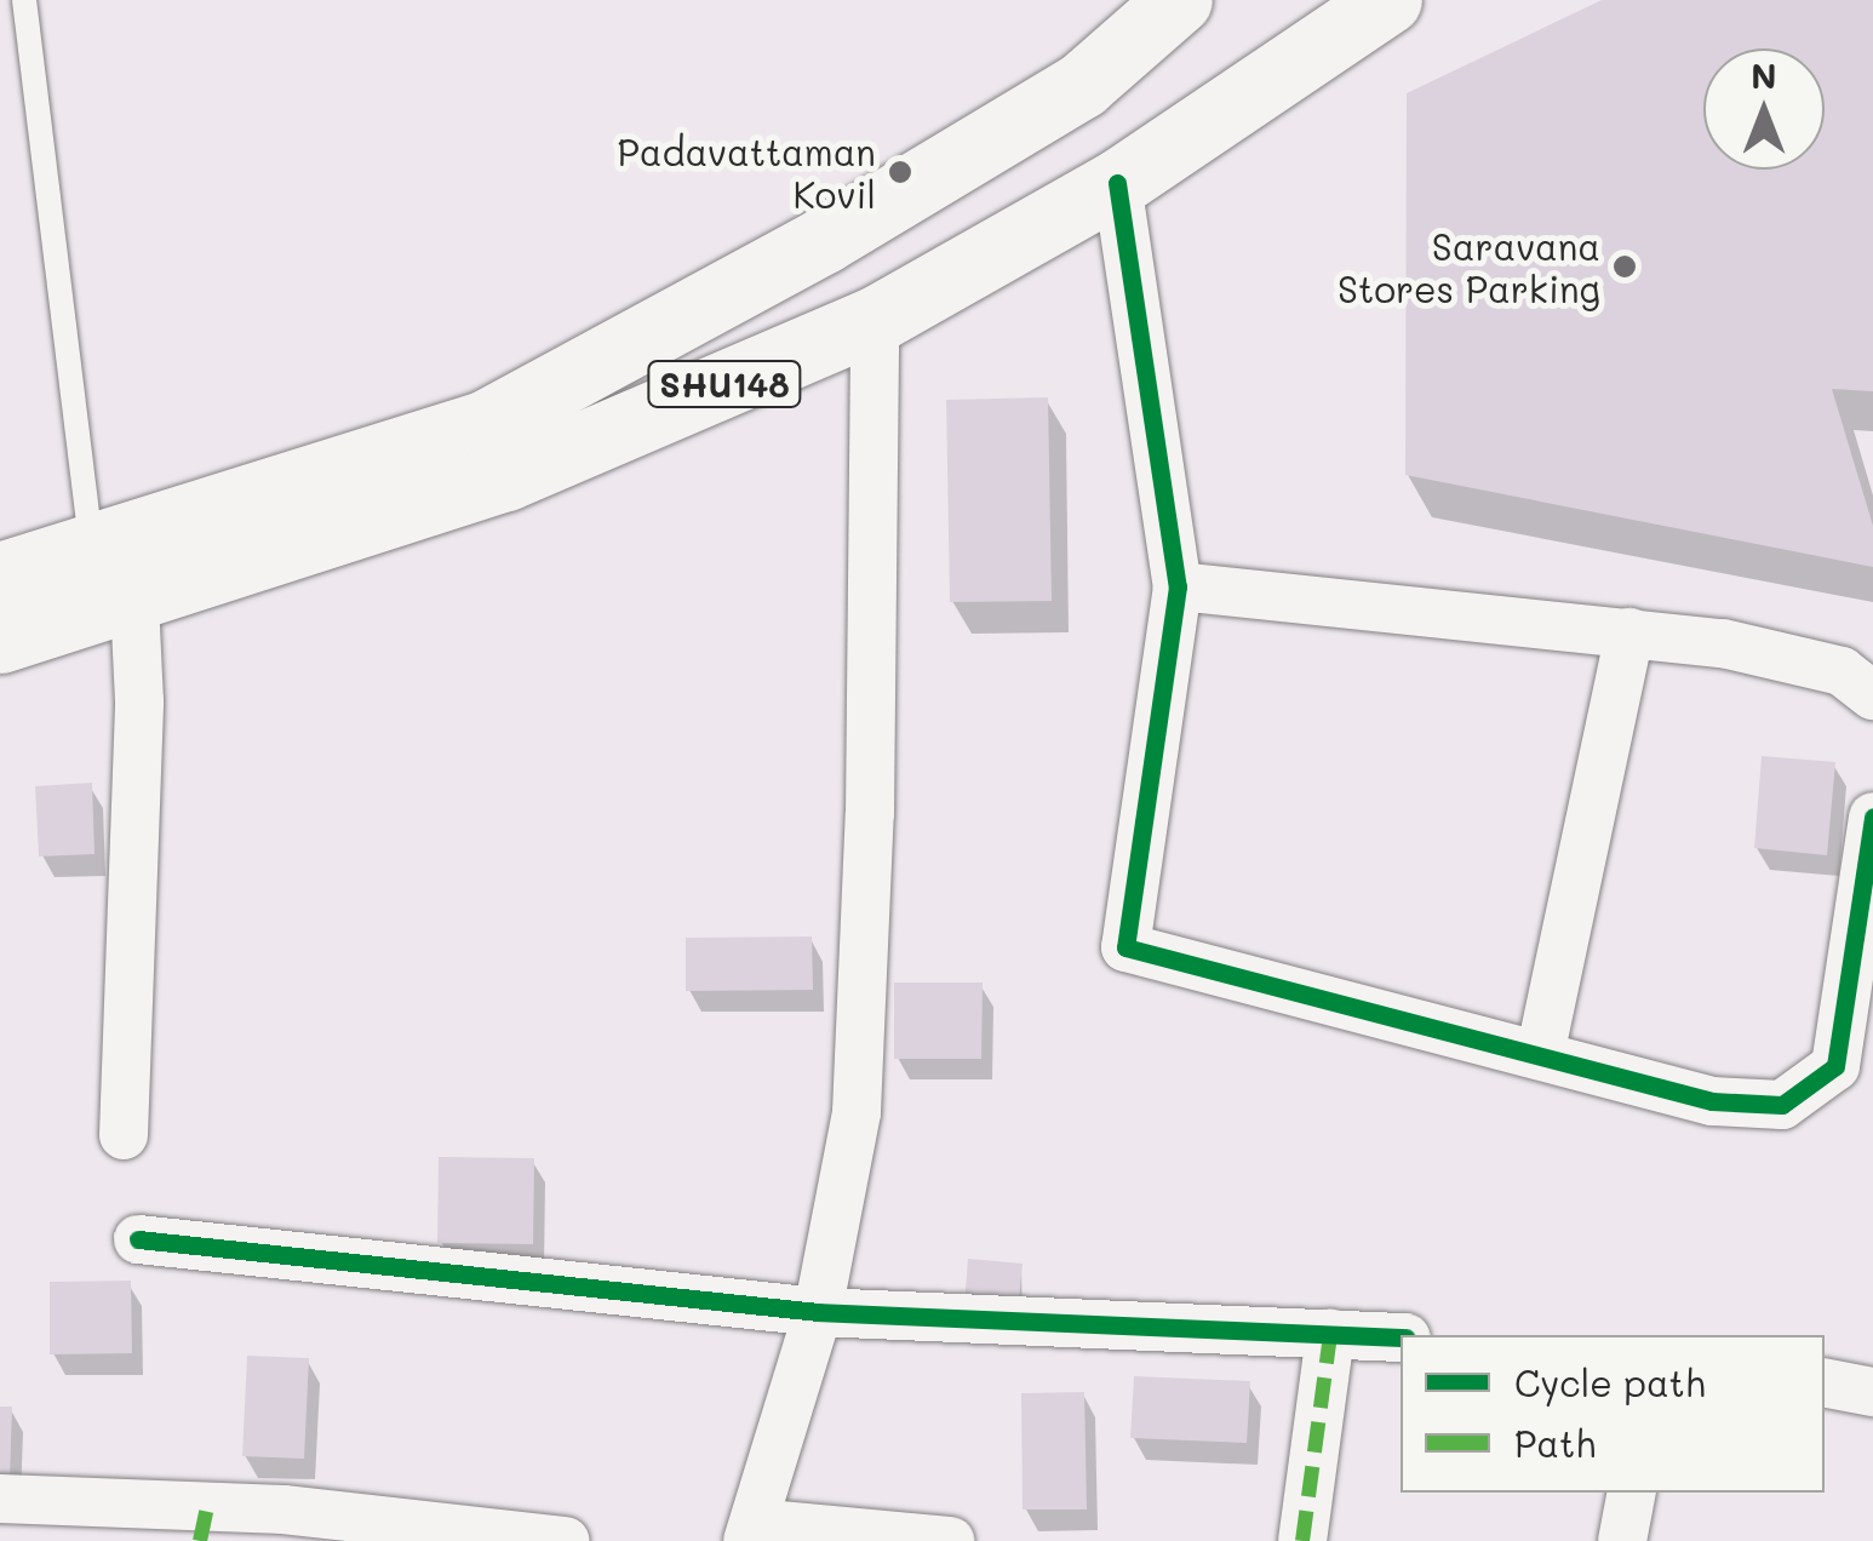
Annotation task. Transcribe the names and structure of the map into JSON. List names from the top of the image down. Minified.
{"streets":{"main road":["SHU148"]},"places":["Padavattaman Kovil","Saravana Stores Parking"],"legend":["Cycle path","Path"],"north":"top"}
